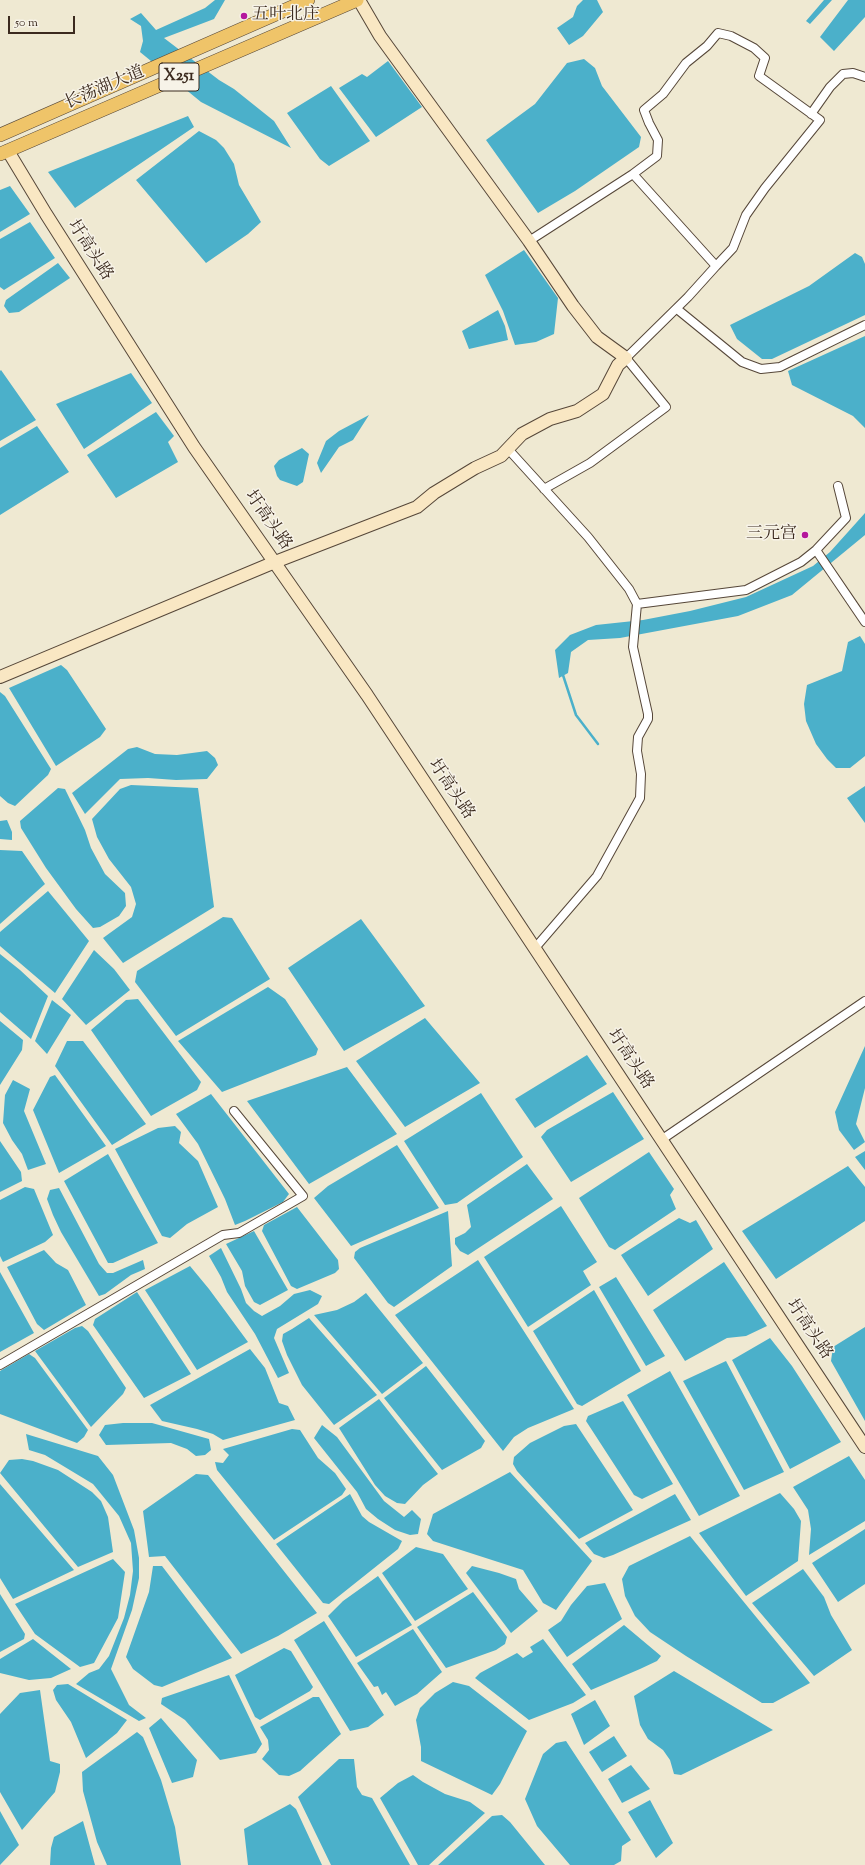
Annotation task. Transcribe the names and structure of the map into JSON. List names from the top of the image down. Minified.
{"streets":{"main road":["X251","长荡湖大道"],"street":["圩高头路"]},"crossings":[["长荡湖大道","圩高头路"]],"places":["五叶北庄","三元宫"],"scale_bar":"50 m"}
